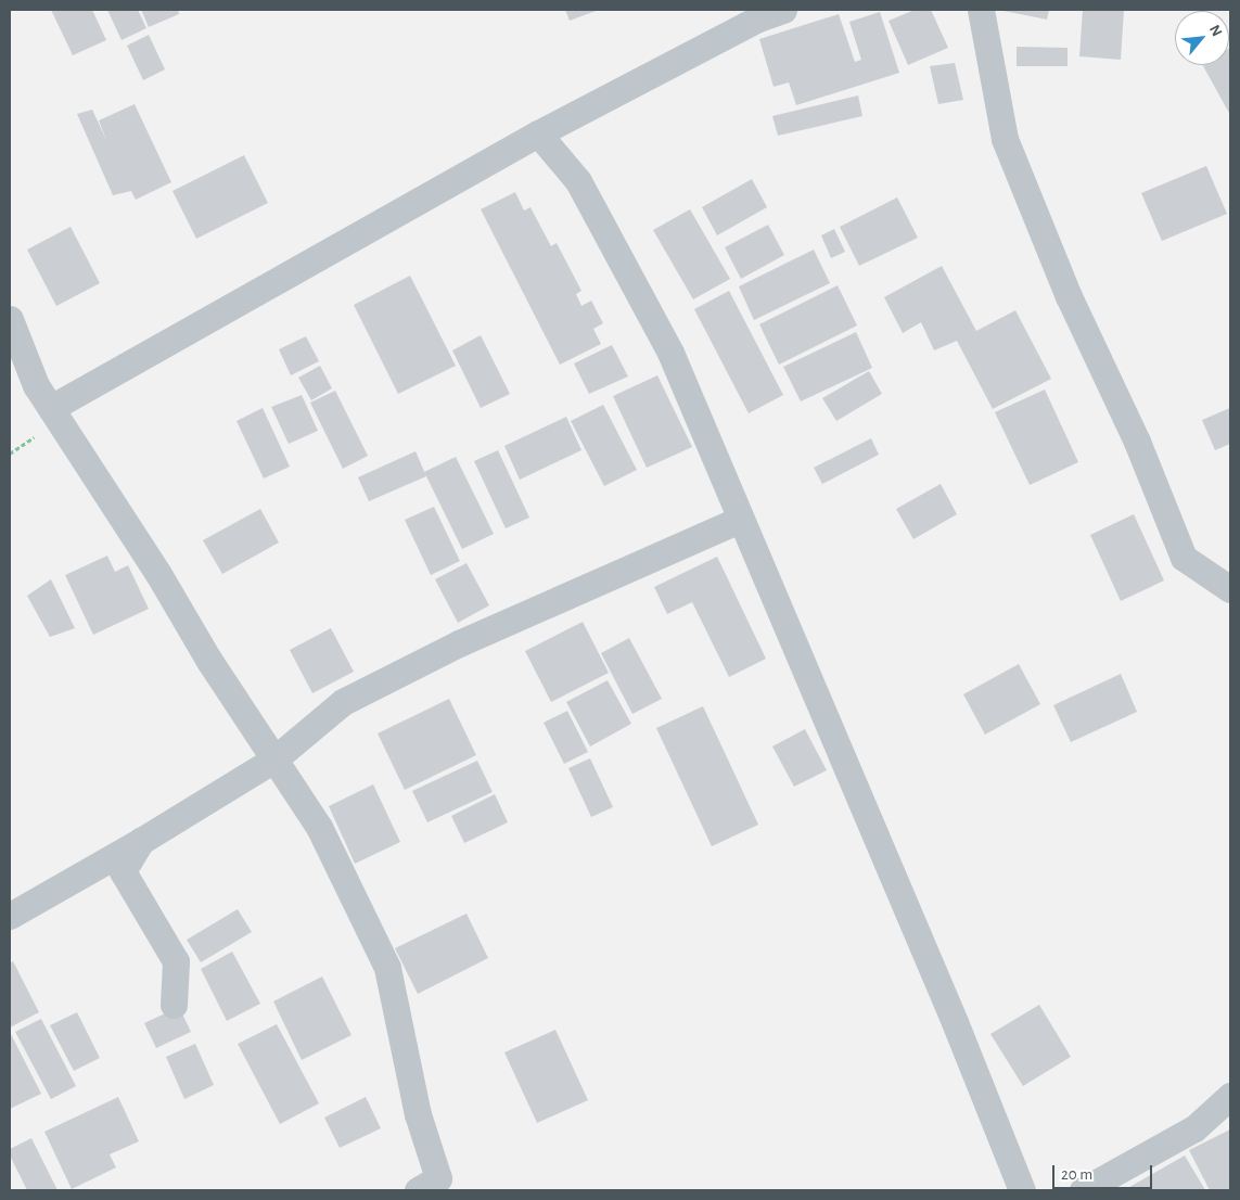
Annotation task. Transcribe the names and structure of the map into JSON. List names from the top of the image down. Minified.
{"scale_bar":"20 m","north":"top right"}
